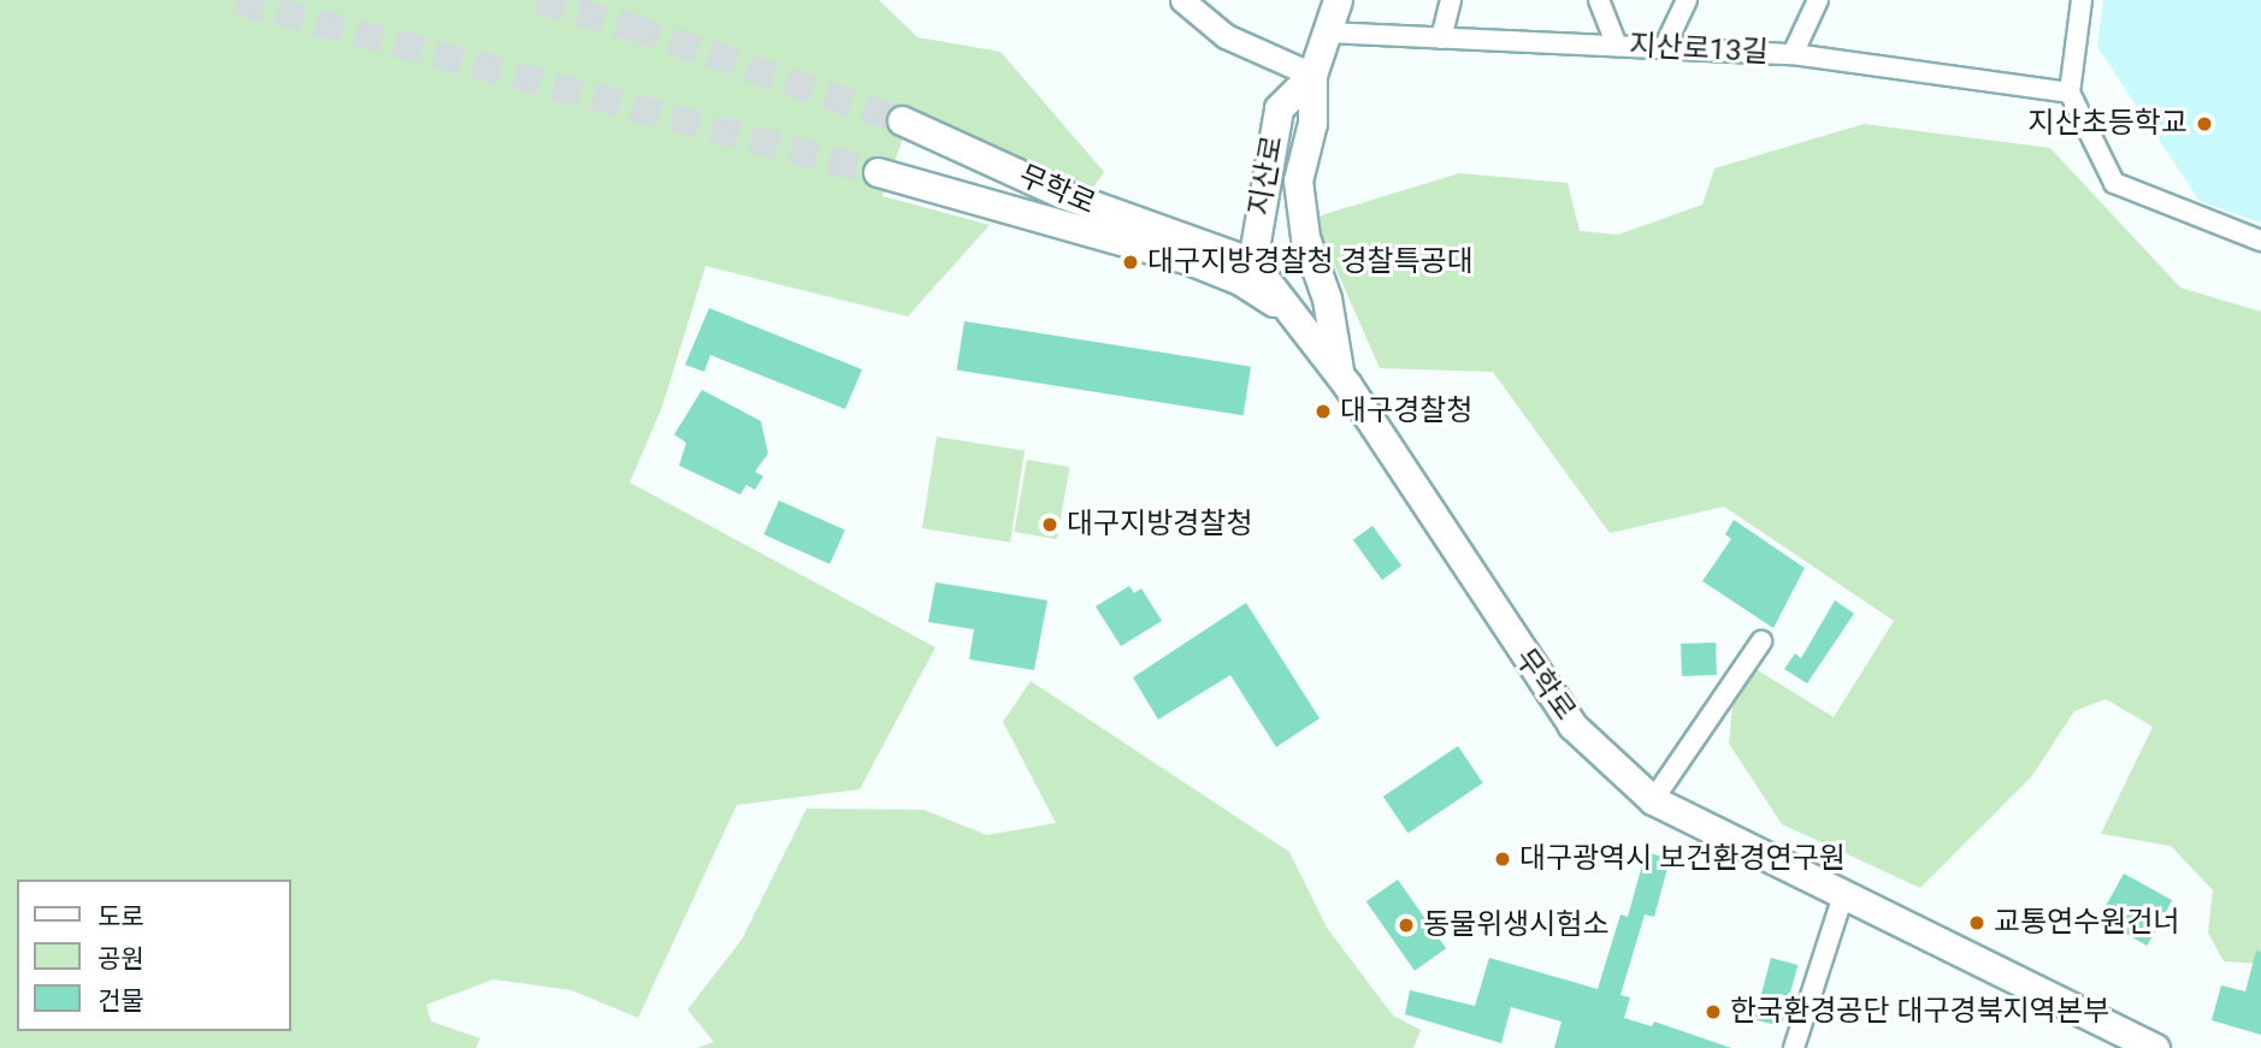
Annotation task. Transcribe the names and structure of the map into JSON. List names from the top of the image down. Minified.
{"streets":{"main road":["지산로","무학로"],"street":["지산로13길"]},"crossings":[["지산로13길","지산로"],["지산로","무학로"]],"places":["지산초등학교","대구지방경찰청 경찰특공대","대구경찰청","대구지방경찰청","대구광역시 보건환경연구원","교통연수원건너","동물위생시험소","한국환경공단 대구경북지역본부"],"legend":["도로","공원","건물"]}
